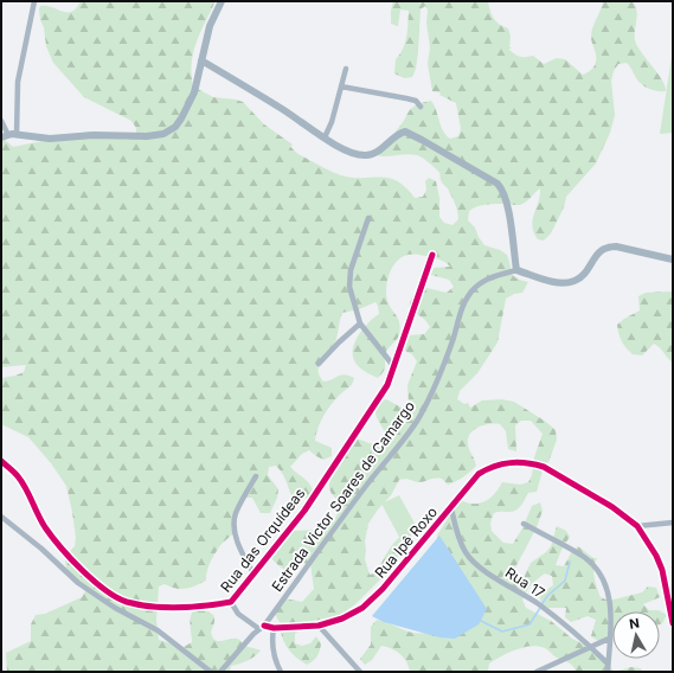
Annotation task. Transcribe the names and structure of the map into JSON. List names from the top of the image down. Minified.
{"streets":{"street":["Estrada Victor Soares de Camargo","Rua das Orquídeas","Rua Ipê Roxo","Rua 17"]},"crossings":[["Estrada Victor Soares de Camargo","Rua Ipê Roxo"],["Rua Ipê Roxo","Rua 17"]],"north":"top"}
